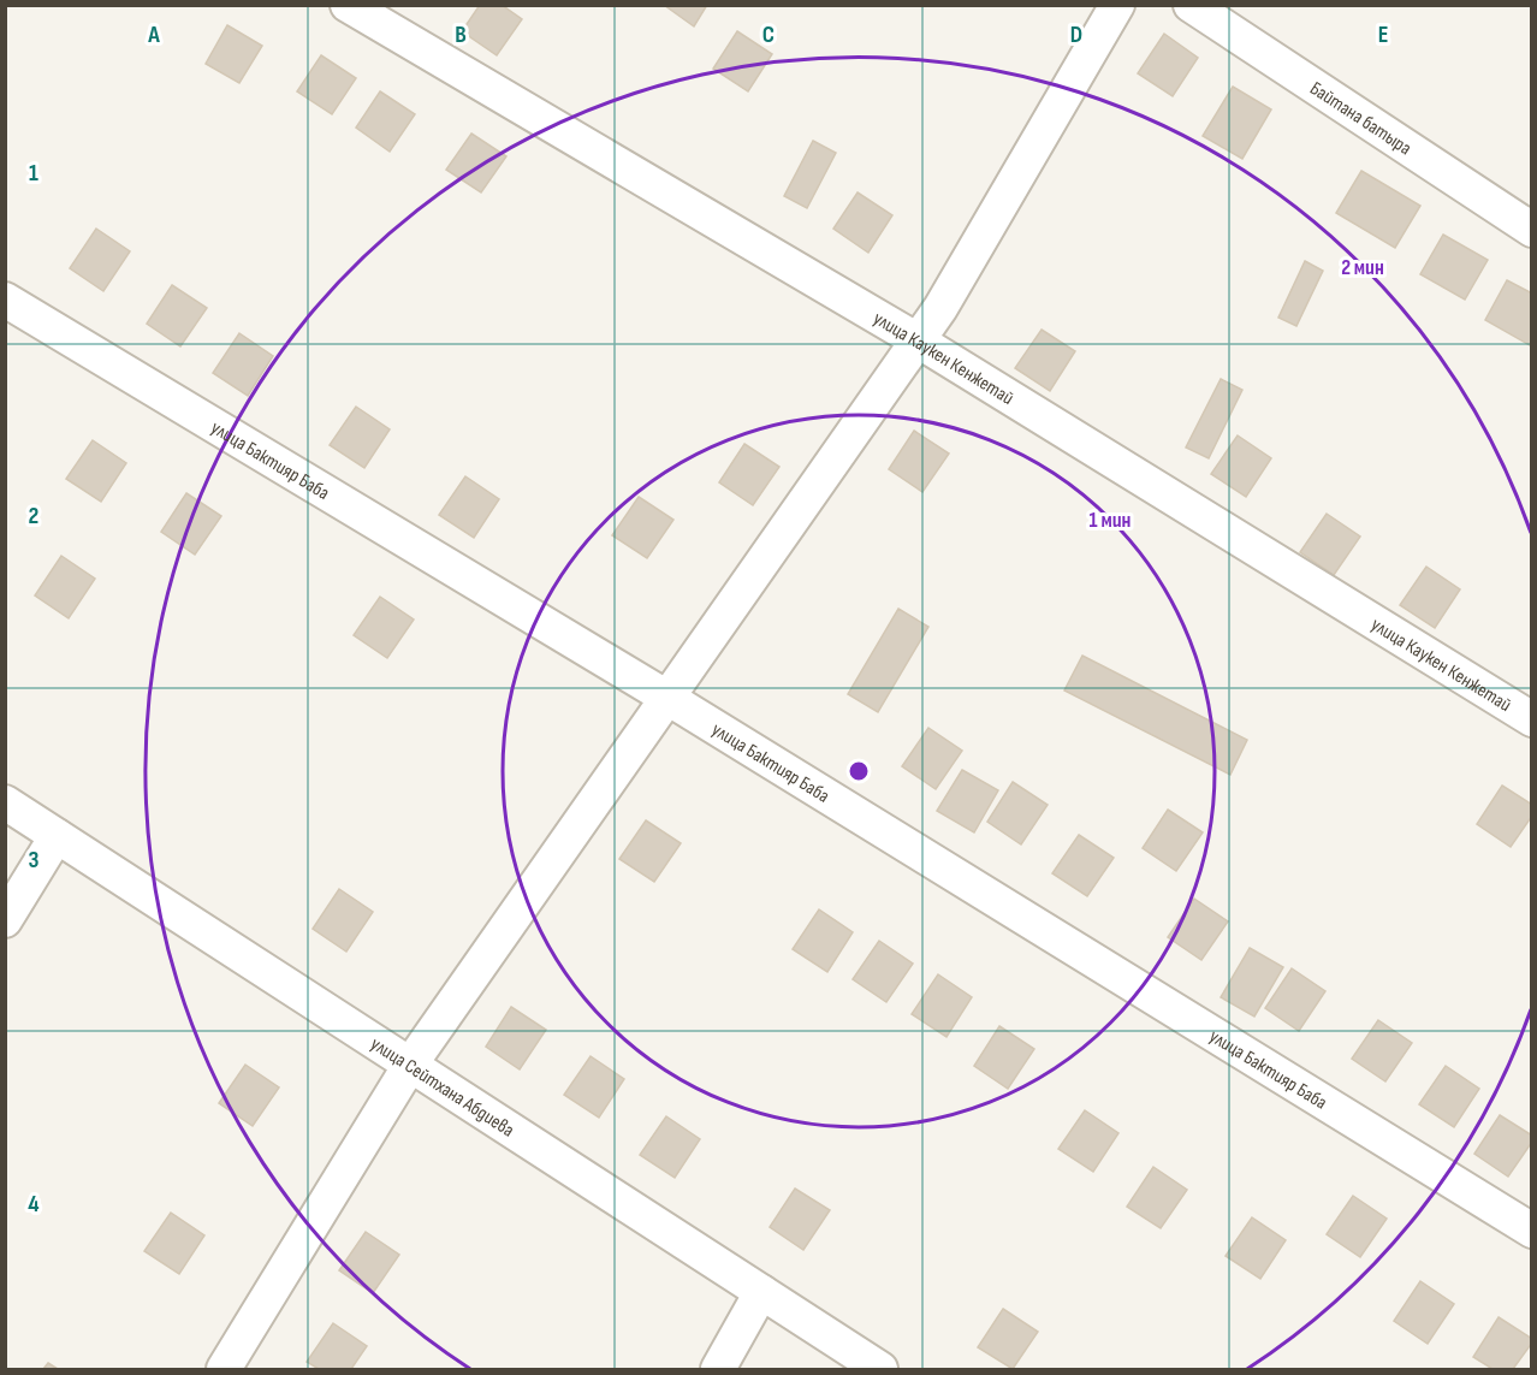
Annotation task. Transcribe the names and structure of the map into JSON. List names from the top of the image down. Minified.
{"streets":{"street":["Байтана батыра","улица Каукен Кенжетай","улица Бактияр Баба","улица Сейтхана Абдиева"]},"grid":{"columns":["A","B","C","D","E"],"rows":["1","2","3","4"]},"rings":["2 мин","1 мин"]}
